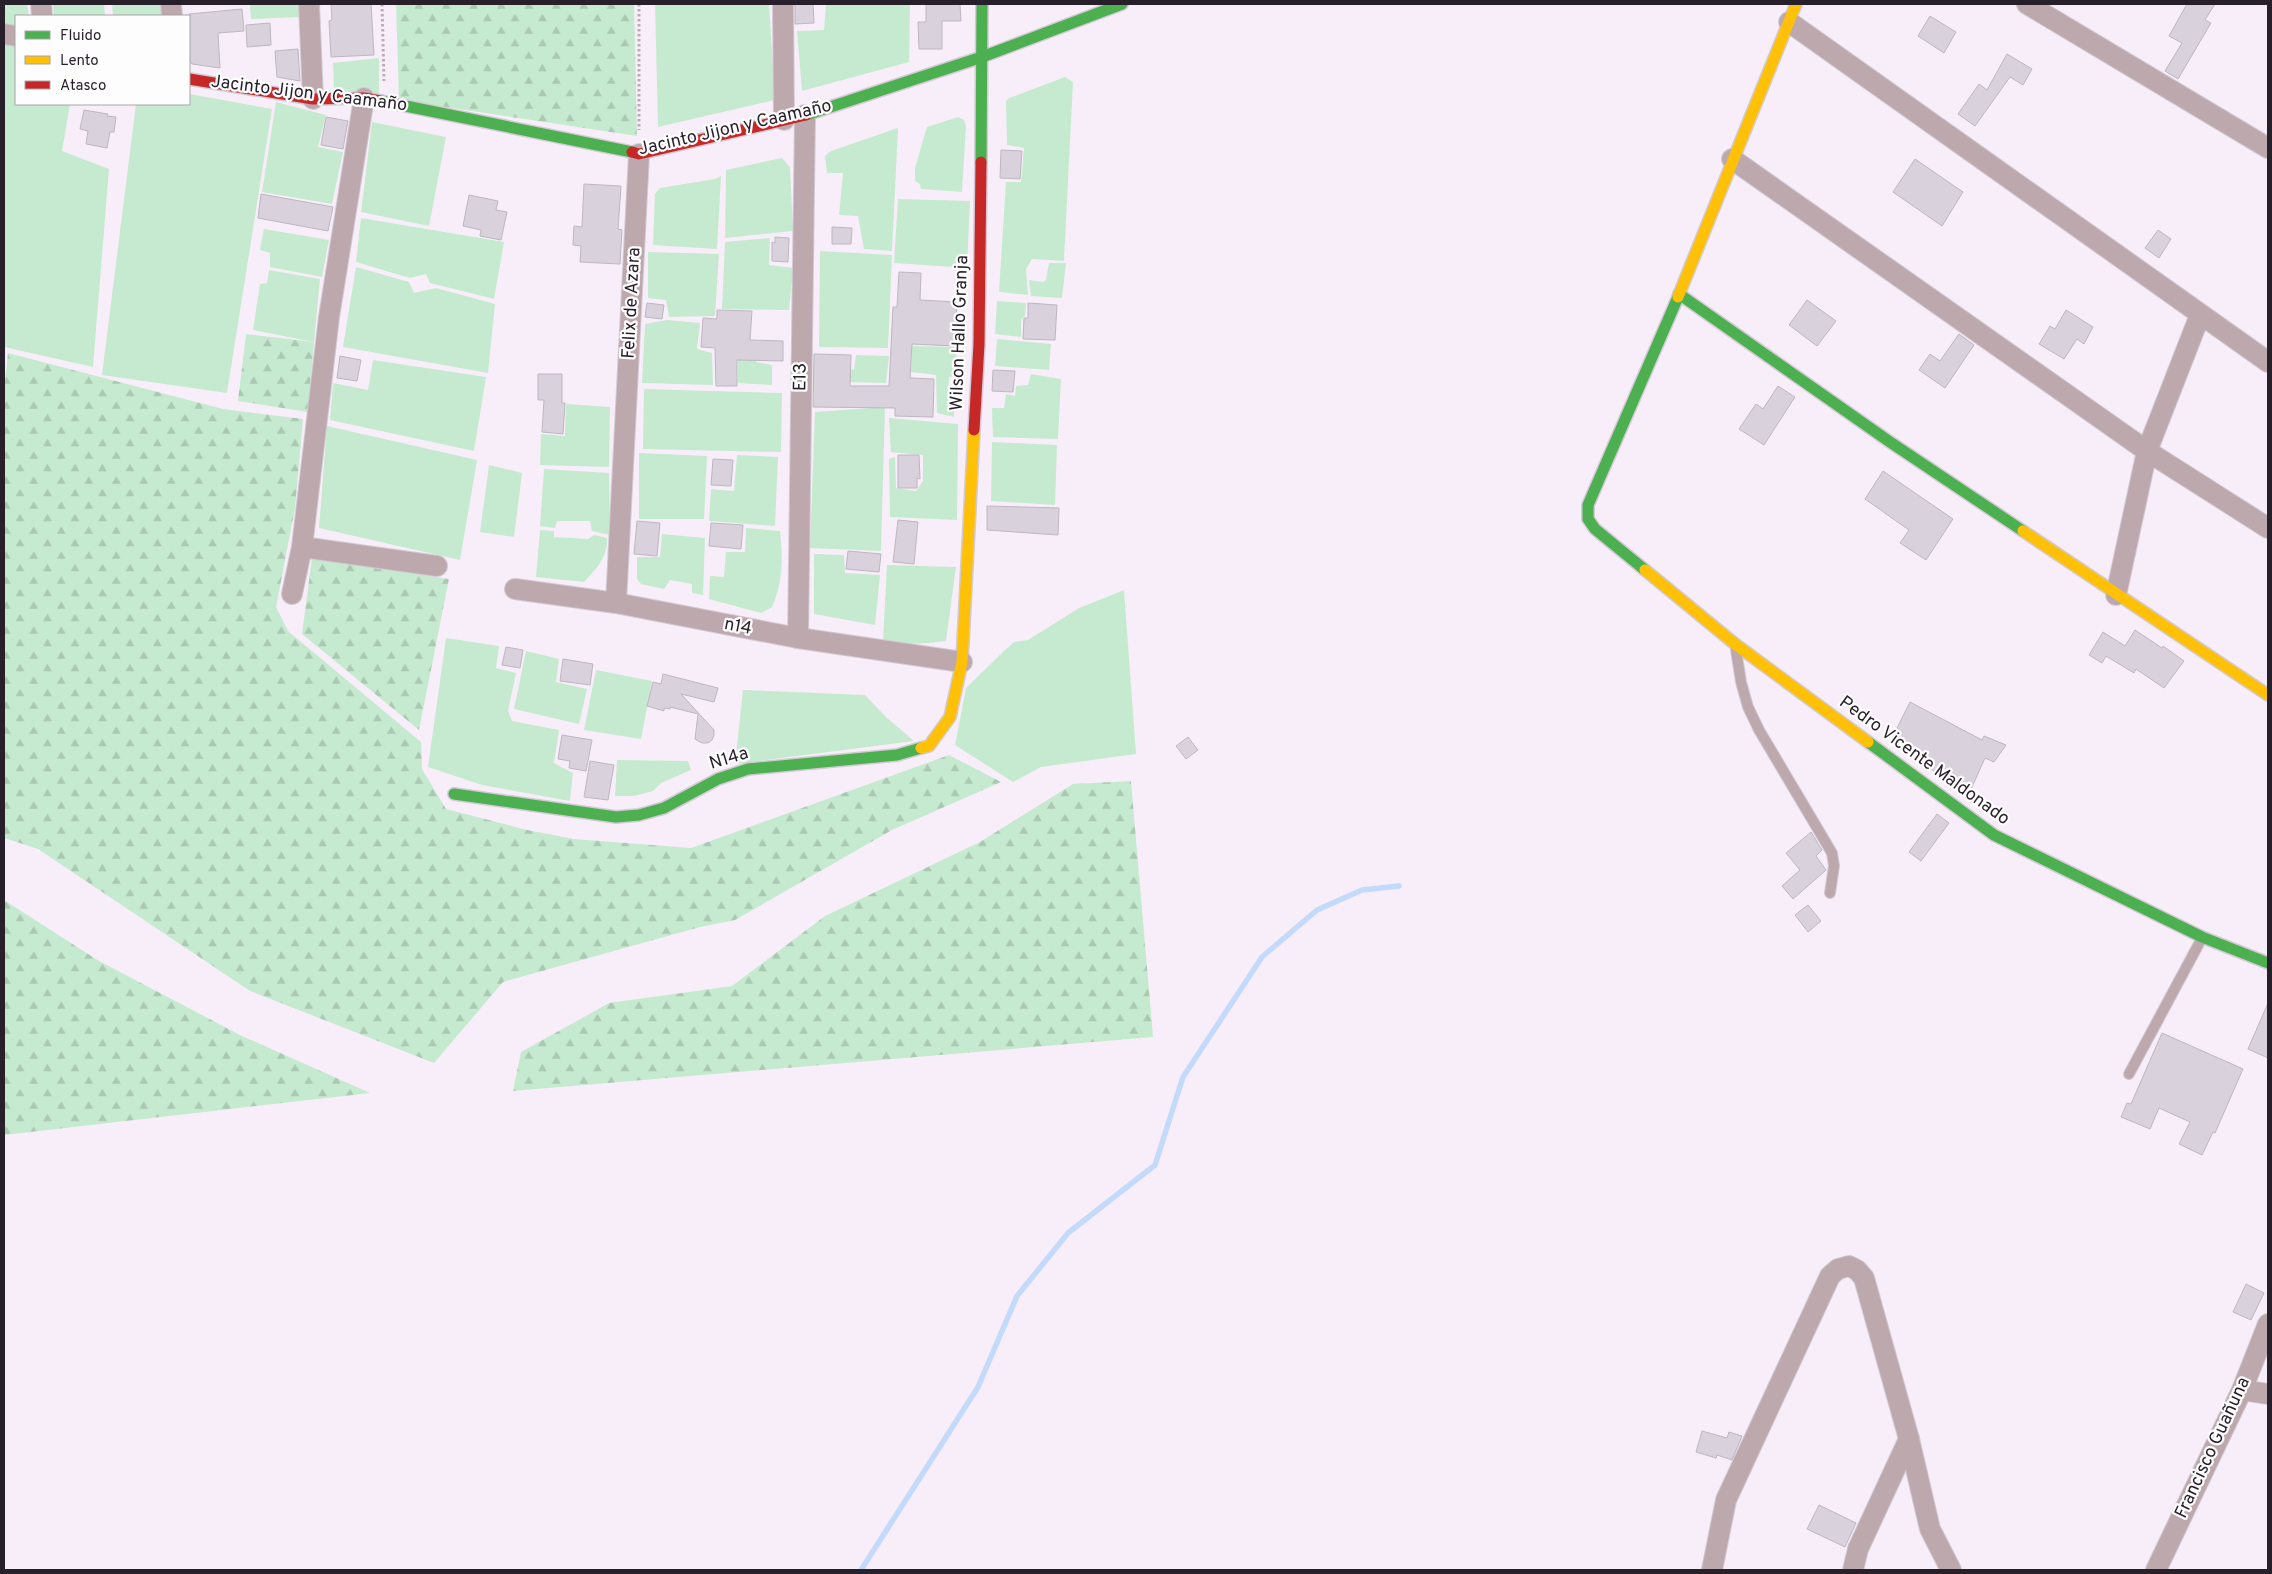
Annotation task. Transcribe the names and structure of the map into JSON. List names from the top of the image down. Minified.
{"streets":{"street":["Jacinto Jijon y Caamaño","Felix de Azara","Wilson Hallo Granja","E13","n14","N14a","Pedro Vicente Maldonado","Francisco Guañuna"]},"crossings":[["Jacinto Jijon y Caamaño","Felix de Azara"],["Jacinto Jijon y Caamaño","Wilson Hallo Granja"],["Jacinto Jijon y Caamaño","E13"],["Felix de Azara","n14"],["Wilson Hallo Granja","n14"],["Wilson Hallo Granja","N14a"],["E13","n14"],["n14","N14a"]],"legend":["Fluido","Lento","Atasco"]}
